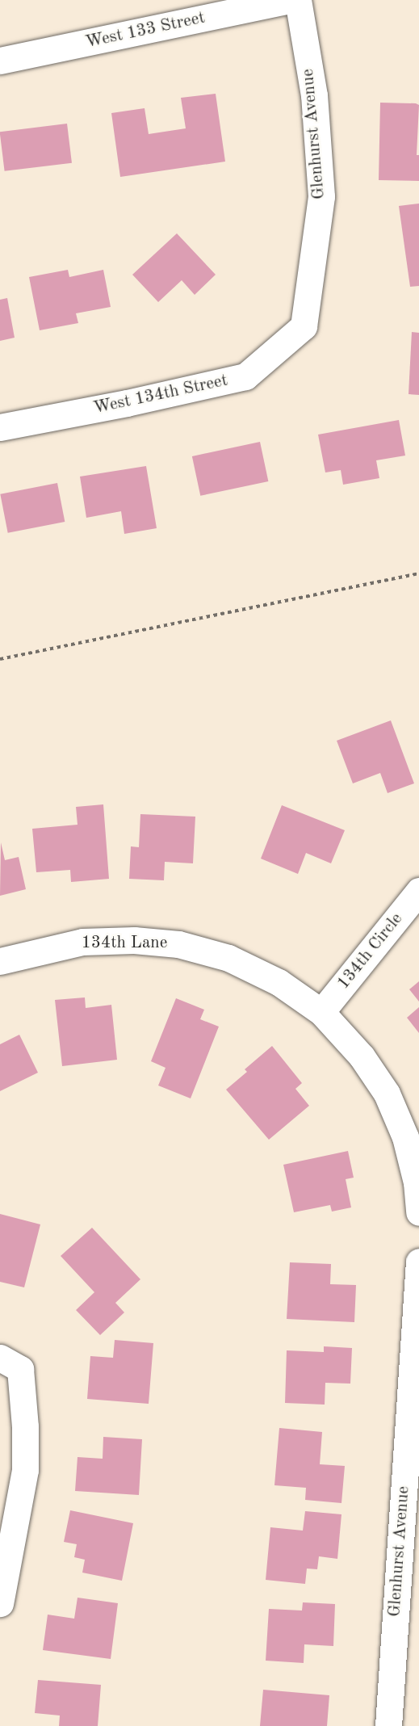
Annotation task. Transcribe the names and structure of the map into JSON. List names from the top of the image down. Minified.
{"streets":{"street":["West 133 Street","Glenhurst Avenue","West 134th Street","134th Lane","134th Circle"]},"crossings":[["Glenhurst Avenue","West 134th Street"],["134th Lane","134th Circle"]]}
